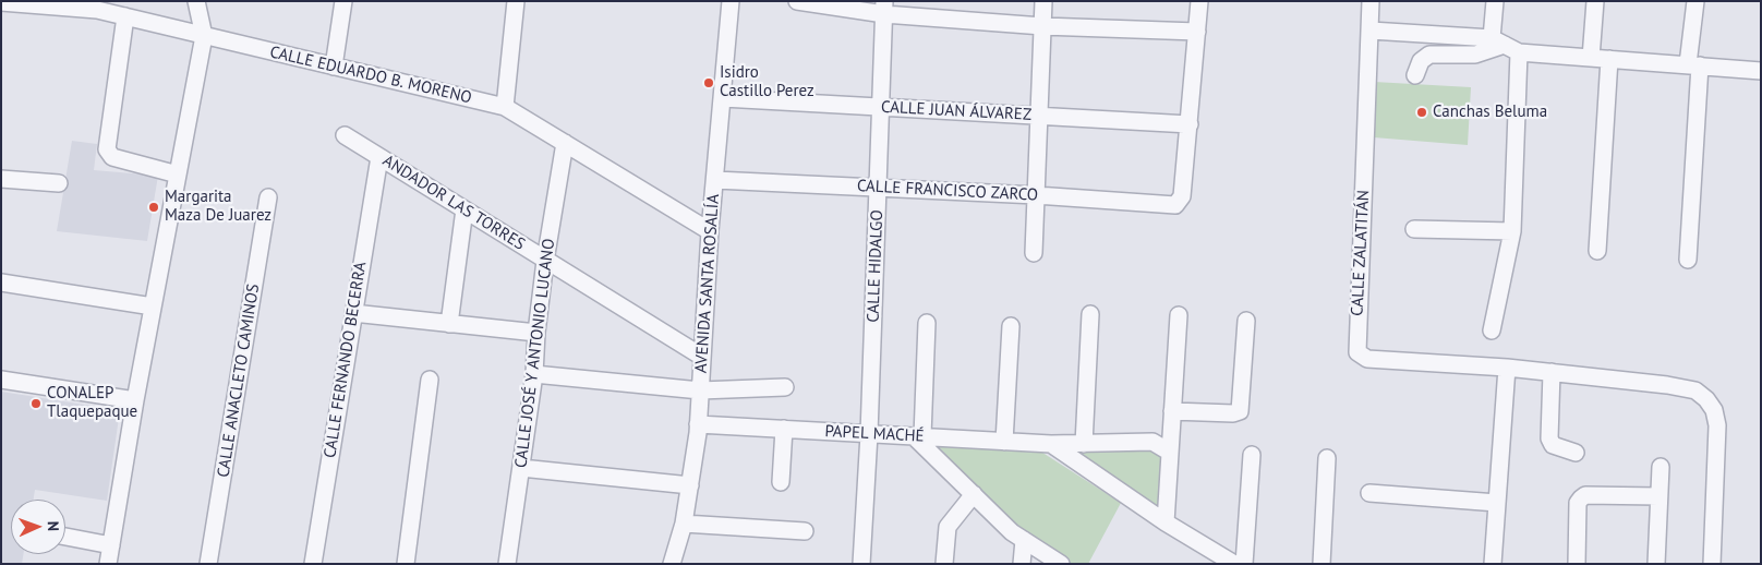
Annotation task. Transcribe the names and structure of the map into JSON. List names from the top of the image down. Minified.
{"streets":{"street":["CALLE EDUARDO B. MORENO","CALLE JUAN ÁLVAREZ","CALLE FRANCISCO ZARCO","ANDADOR LAS TORRES","CALLE ZALATITÁN","CALLE HIDALGO","AVENIDA SANTA ROSALÍA","CALLE JOSÉ Y ANTONIO LUCANO","CALLE FERNANDO BECERRA","CALLE ANACLETO CAMINOS","PAPEL MACHÉ"]},"crossings":[["CALLE EDUARDO B. MORENO","AVENIDA SANTA ROSALÍA"],["CALLE EDUARDO B. MORENO","CALLE JOSÉ Y ANTONIO LUCANO"],["CALLE JUAN ÁLVAREZ","CALLE FRANCISCO ZARCO"],["CALLE JUAN ÁLVAREZ","CALLE HIDALGO"],["CALLE JUAN ÁLVAREZ","AVENIDA SANTA ROSALÍA"],["CALLE FRANCISCO ZARCO","CALLE HIDALGO"],["CALLE FRANCISCO ZARCO","AVENIDA SANTA ROSALÍA"],["ANDADOR LAS TORRES","AVENIDA SANTA ROSALÍA"],["ANDADOR LAS TORRES","CALLE JOSÉ Y ANTONIO LUCANO"],["ANDADOR LAS TORRES","CALLE FERNANDO BECERRA"],["CALLE HIDALGO","PAPEL MACHÉ"],["AVENIDA SANTA ROSALÍA","PAPEL MACHÉ"]],"places":["Isidro Castillo Perez","Canchas Beluma","Margarita Maza De Juarez","CONALEP Tlaquepaque"],"north":"right"}
